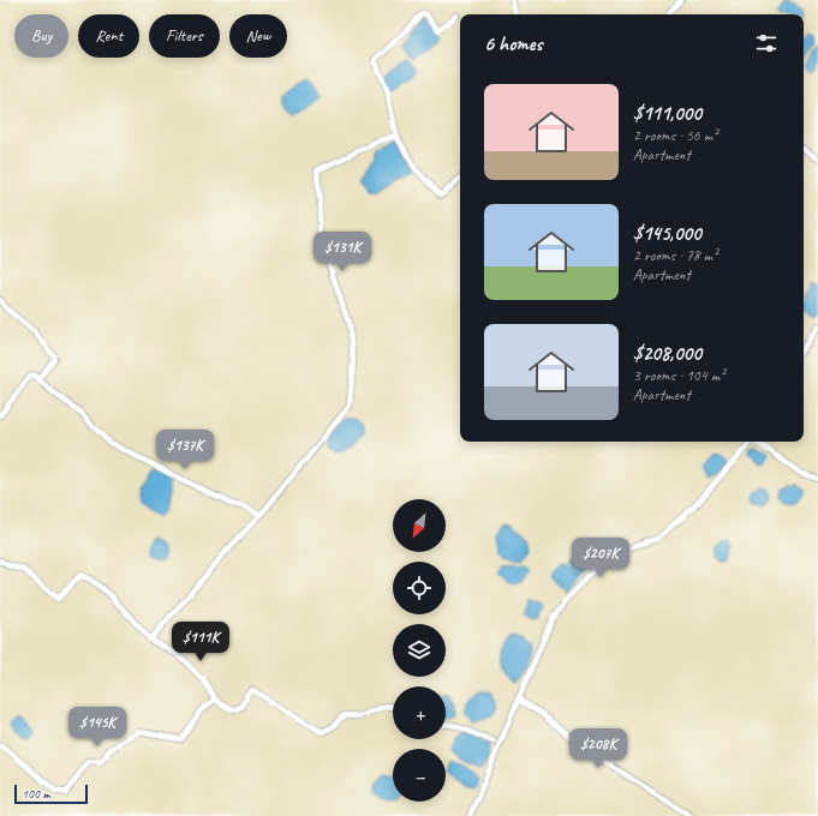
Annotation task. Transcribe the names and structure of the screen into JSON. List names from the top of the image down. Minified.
{"scale_bar":"100 m","north":"bottom left","page":{"chip":["Buy","Rent","Filters","New"],"heading":"6 homes","list":[{"name":"$111,000","note":"2 rooms · 56 m² · Apartment"},{"name":"$145,000","note":"2 rooms · 78 m² · Apartment"},{"name":"$208,000","note":"3 rooms · 104 m² · Apartment"}],"price":["$131K","$137K","$207K","$111K","$145K","$208K"],"map_buttons":["+","−"],"scale":"100 m"}}
